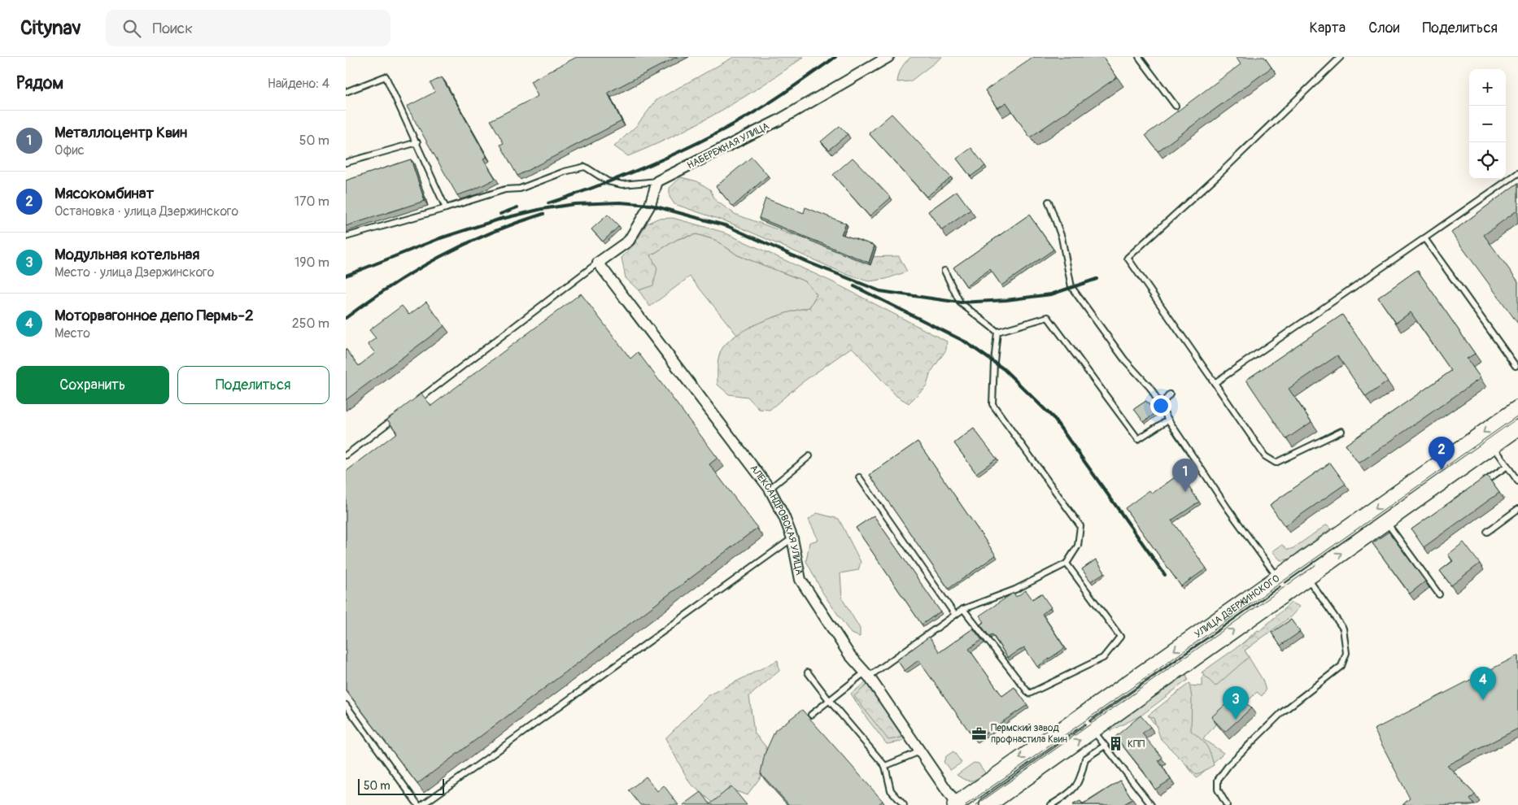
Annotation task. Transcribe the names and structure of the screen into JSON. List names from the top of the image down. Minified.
{"streets":{"main road":["УЛИЦА ДЗЕРЖИНСКОГО"],"street":["НАБЕРЕЖНАЯ УЛИЦА","АЛЕКСАНДРОВСКАЯ УЛИЦА"]},"crossings":[["АЛЕКСАНДРОВСКАЯ УЛИЦА","УЛИЦА ДЗЕРЖИНСКОГО"]],"places":{"office":["Пермский завод профнастила Квин"],"building":["КПП"]},"scale_bar":"50 m","page":{"header":"Citynav","search":"Поиск","nav":["Карта","Слои","Поделиться"],"heading":["Рядом","Найдено: 4"],"map_buttons":["+","−"],"list":[{"mark":"1","name":"Металлоцентр Квин","note":"Офис","value":"50 m"},{"mark":"2","name":"Мясокомбинат","note":"Остановка · улица Дзержинского","value":"170 m"},{"mark":"3","name":"Модульная котельная","note":"Место · улица Дзержинского","value":"190 m"},{"mark":"4","name":"Моторвагонное депо Пермь-2","note":"Место","value":"250 m"}],"buttons":["Сохранить","Поделиться"],"pins":["2","1","4","3"],"scale":"50 m"}}
